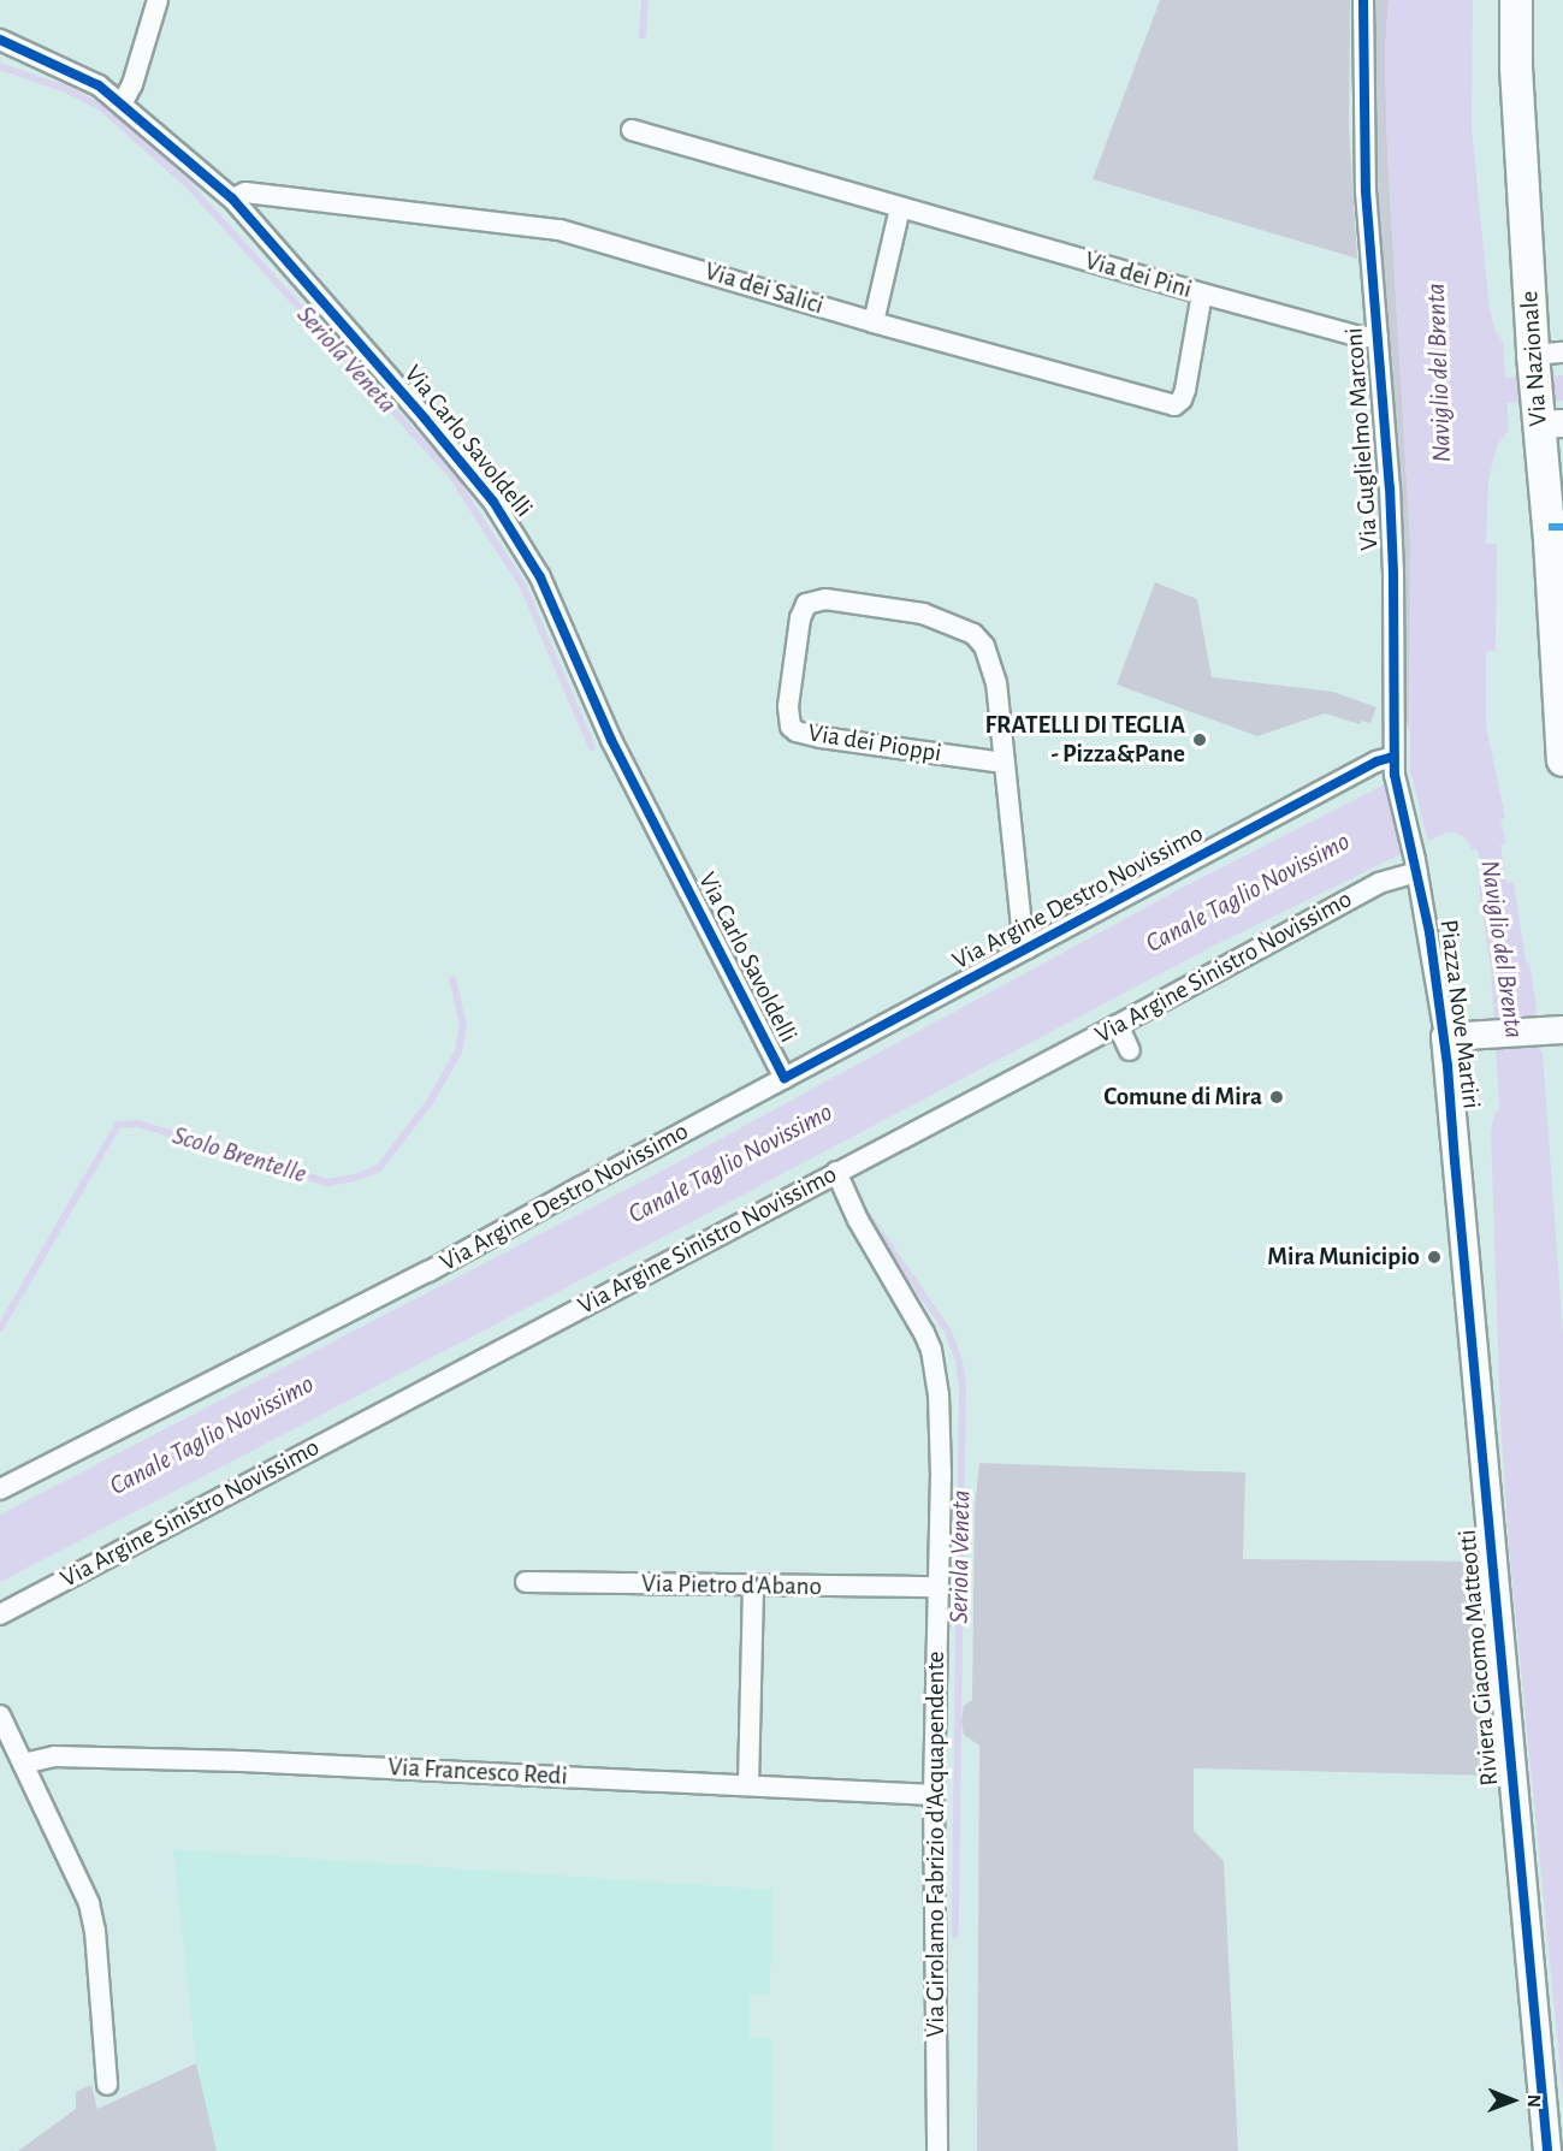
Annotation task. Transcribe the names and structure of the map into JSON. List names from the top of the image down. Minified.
{"streets":{"main road":["Via Nazionale"],"street":["Via dei Pini","Via dei Salici","Via Guglielmo Marconi","Via Carlo Savoldelli","Via dei Pioppi","Via Argine Destro Novissimo","Via Argine Sinistro Novissimo","Piazza Nove Martiri","Via Pietro d'Abano","Riviera Giacomo Matteotti","Via Francesco Redi","Via Girolamo Fabrizio d'Acquapendente"]},"crossings":[["Via dei Pini","Via dei Salici"],["Via dei Pini","Via Guglielmo Marconi"],["Via dei Salici","Via Carlo Savoldelli"],["Via Guglielmo Marconi","Via Argine Destro Novissimo"],["Via Guglielmo Marconi","Via Argine Sinistro Novissimo"],["Via Guglielmo Marconi","Piazza Nove Martiri"],["Via Carlo Savoldelli","Via Argine Destro Novissimo"],["Via dei Pioppi","Via Argine Destro Novissimo"],["Via Argine Sinistro Novissimo","Piazza Nove Martiri"],["Via Argine Sinistro Novissimo","Via Girolamo Fabrizio d'Acquapendente"],["Piazza Nove Martiri","Riviera Giacomo Matteotti"],["Via Pietro d'Abano","Via Girolamo Fabrizio d'Acquapendente"],["Via Francesco Redi","Via Girolamo Fabrizio d'Acquapendente"]],"water":["Seriola Veneta","Naviglio del Brenta","Canale Taglio Novissimo","Scolo Brentelle"],"places":["FRATELLI DI TEGLIA - Pizza&Pane","Comune di Mira","Mira Municipio"],"north":"right"}
